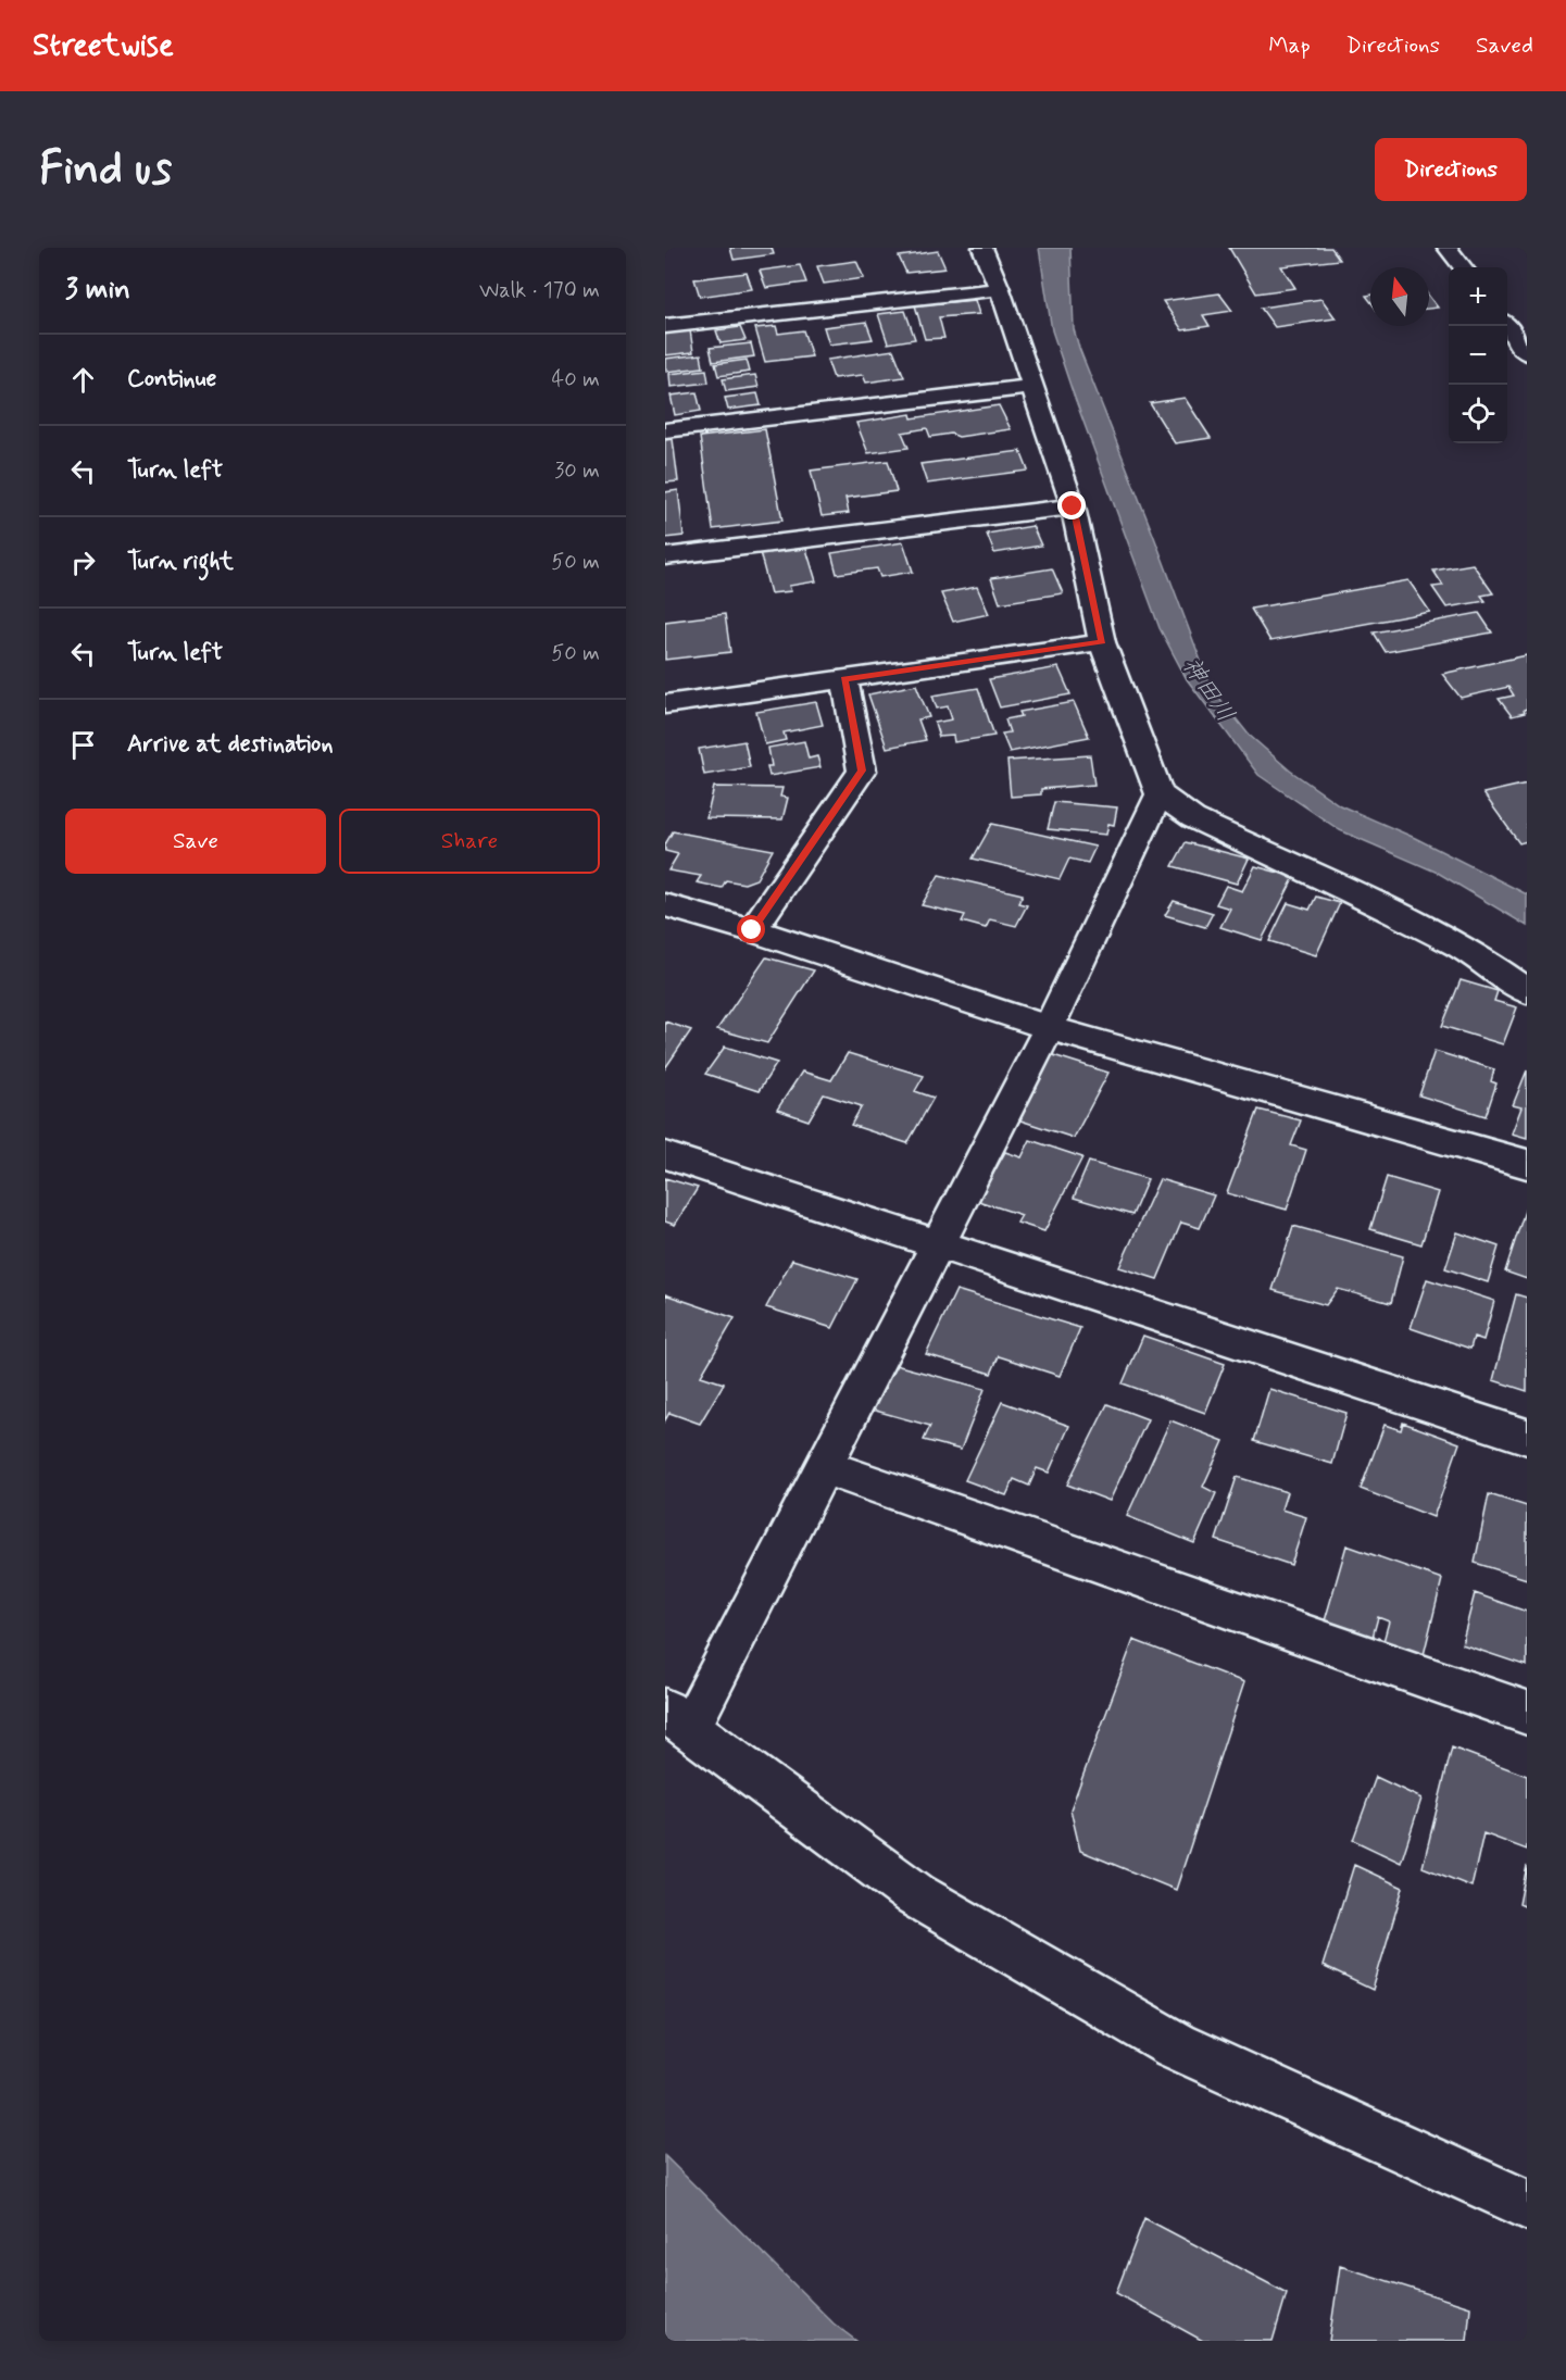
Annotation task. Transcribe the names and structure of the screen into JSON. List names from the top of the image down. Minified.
{"water":["神田川"],"north":"top","page":{"header":"Streetwise","nav":["Map","Directions","Saved"],"buttons":["Directions",["Save","Share"]],"title":"Find us","heading":["3 min","Walk · 170 m"],"map_buttons":["+","−"],"list":[["Continue","40 m"],["Turn left","30 m"],["Turn right","50 m"],["Turn left","50 m"],"Arrive at destination"]}}
